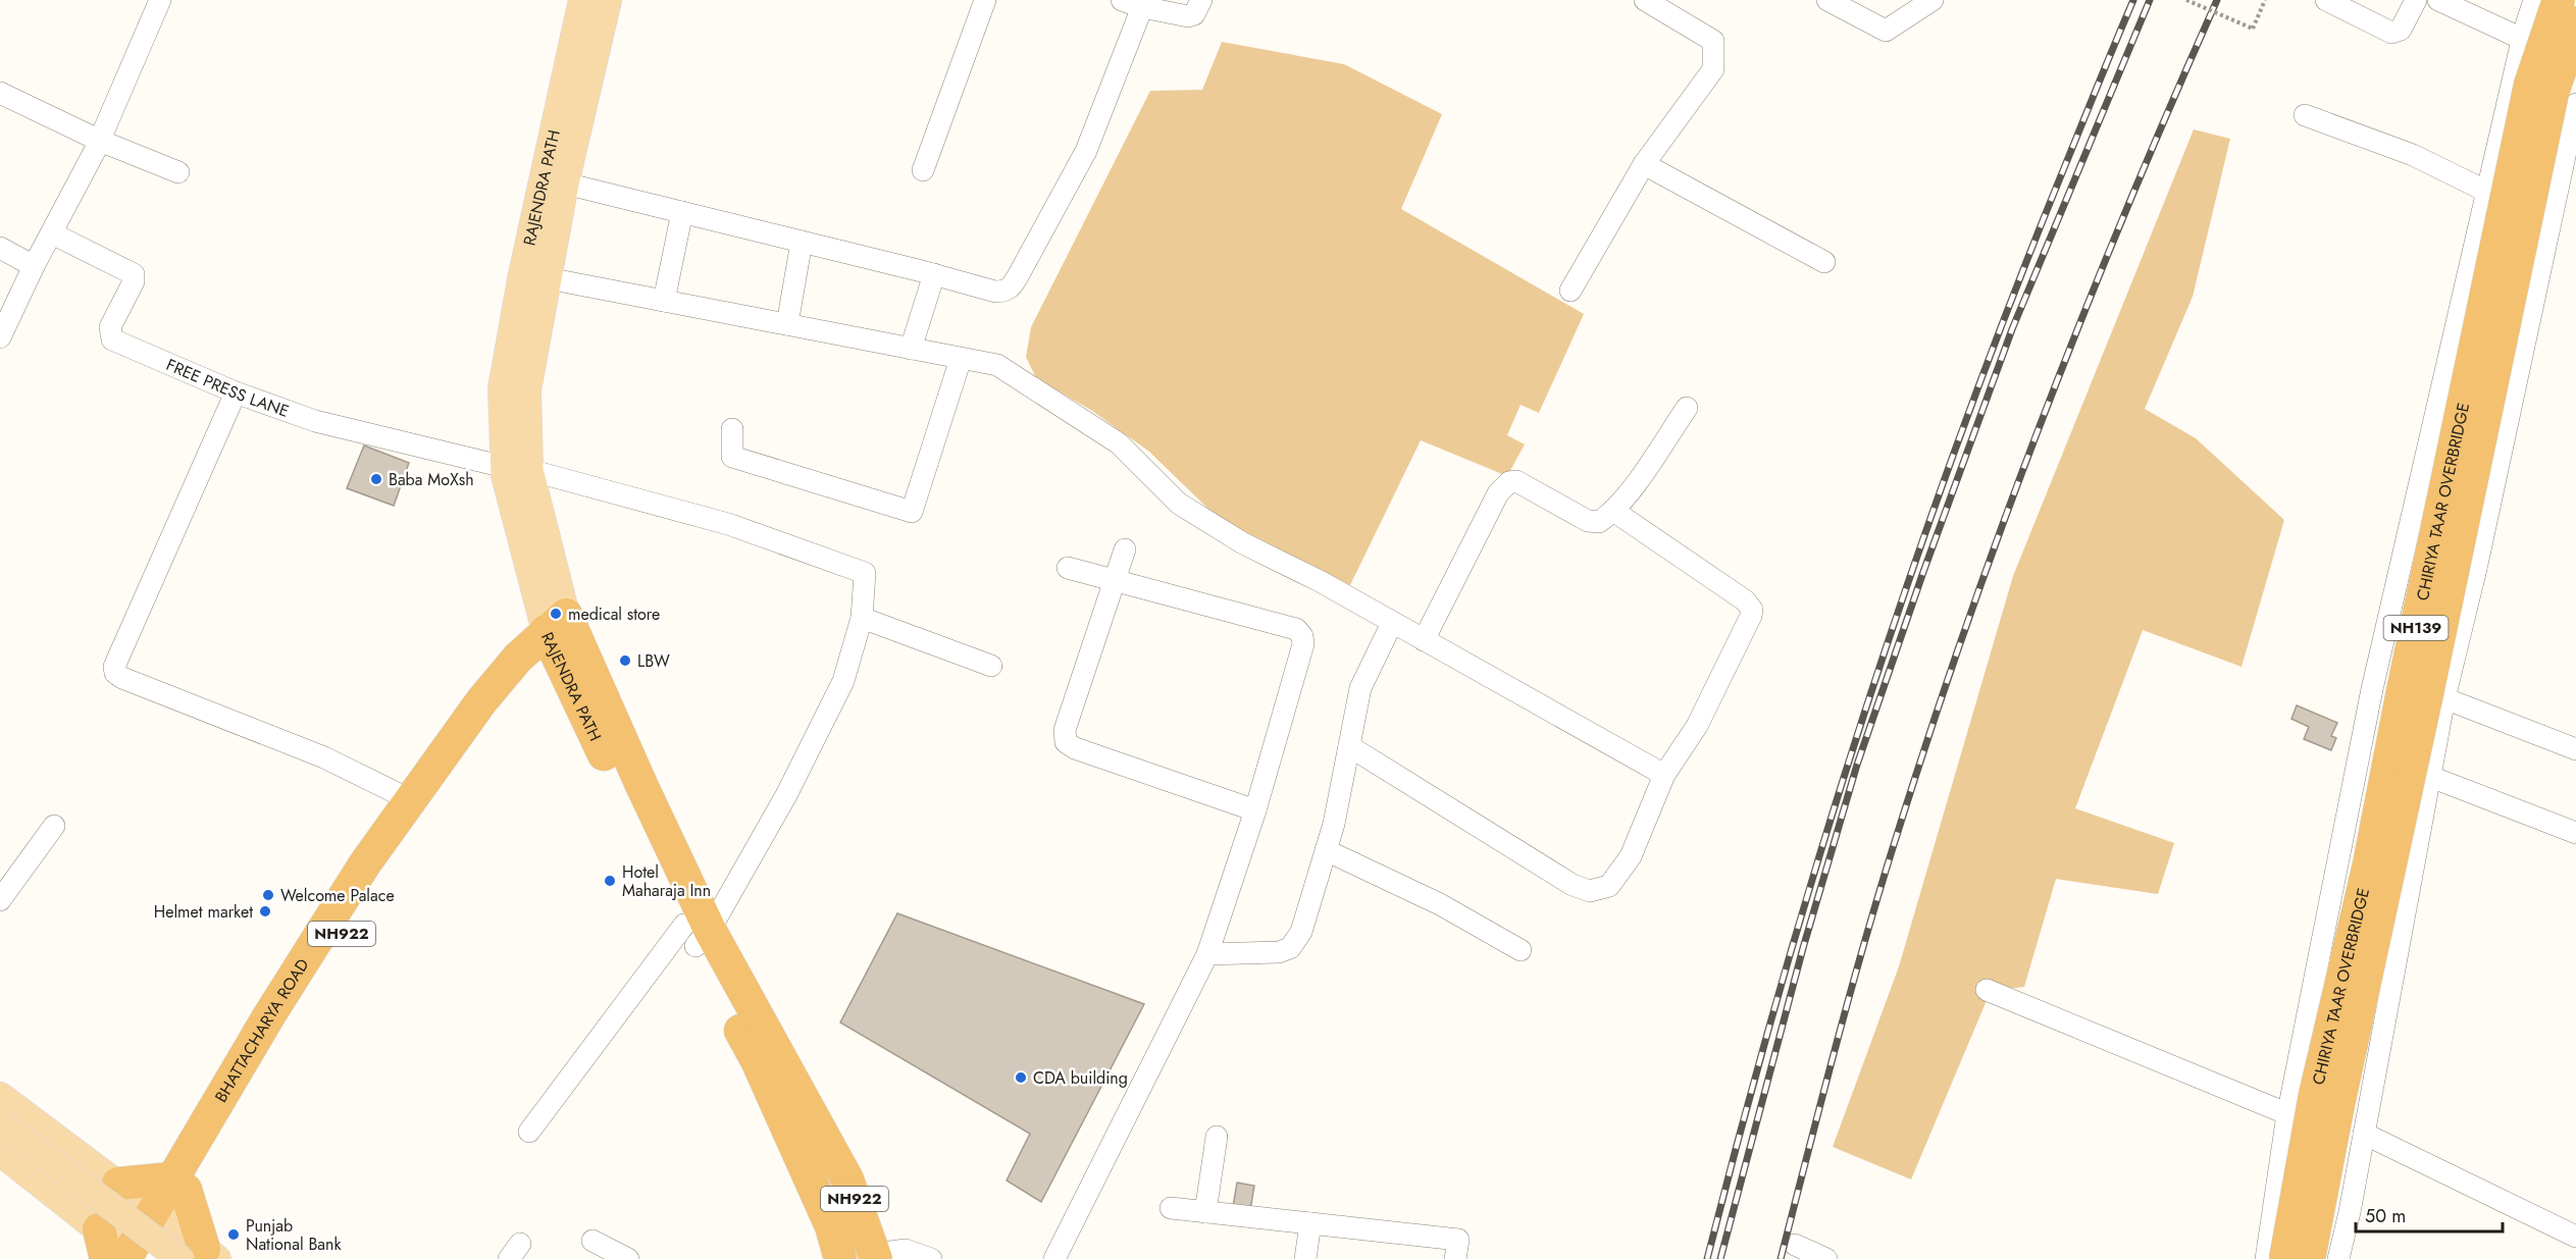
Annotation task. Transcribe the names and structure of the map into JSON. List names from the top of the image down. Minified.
{"streets":{"highway":["RAJENDRA PATH","CHIRIYA TAAR OVERBRIDGE","NH139","NH922","BHATTACHARYA ROAD"],"street":["FREE PRESS LANE"]},"crossings":[["RAJENDRA PATH","FREE PRESS LANE"],["RAJENDRA PATH","NH922"],["RAJENDRA PATH","BHATTACHARYA ROAD"]],"places":["Baba MoXsh","medical store","LBW","Hotel Maharaja Inn","Welcome Palace","Helmet market","CDA building","Punjab National Bank"],"scale_bar":"50 m"}
